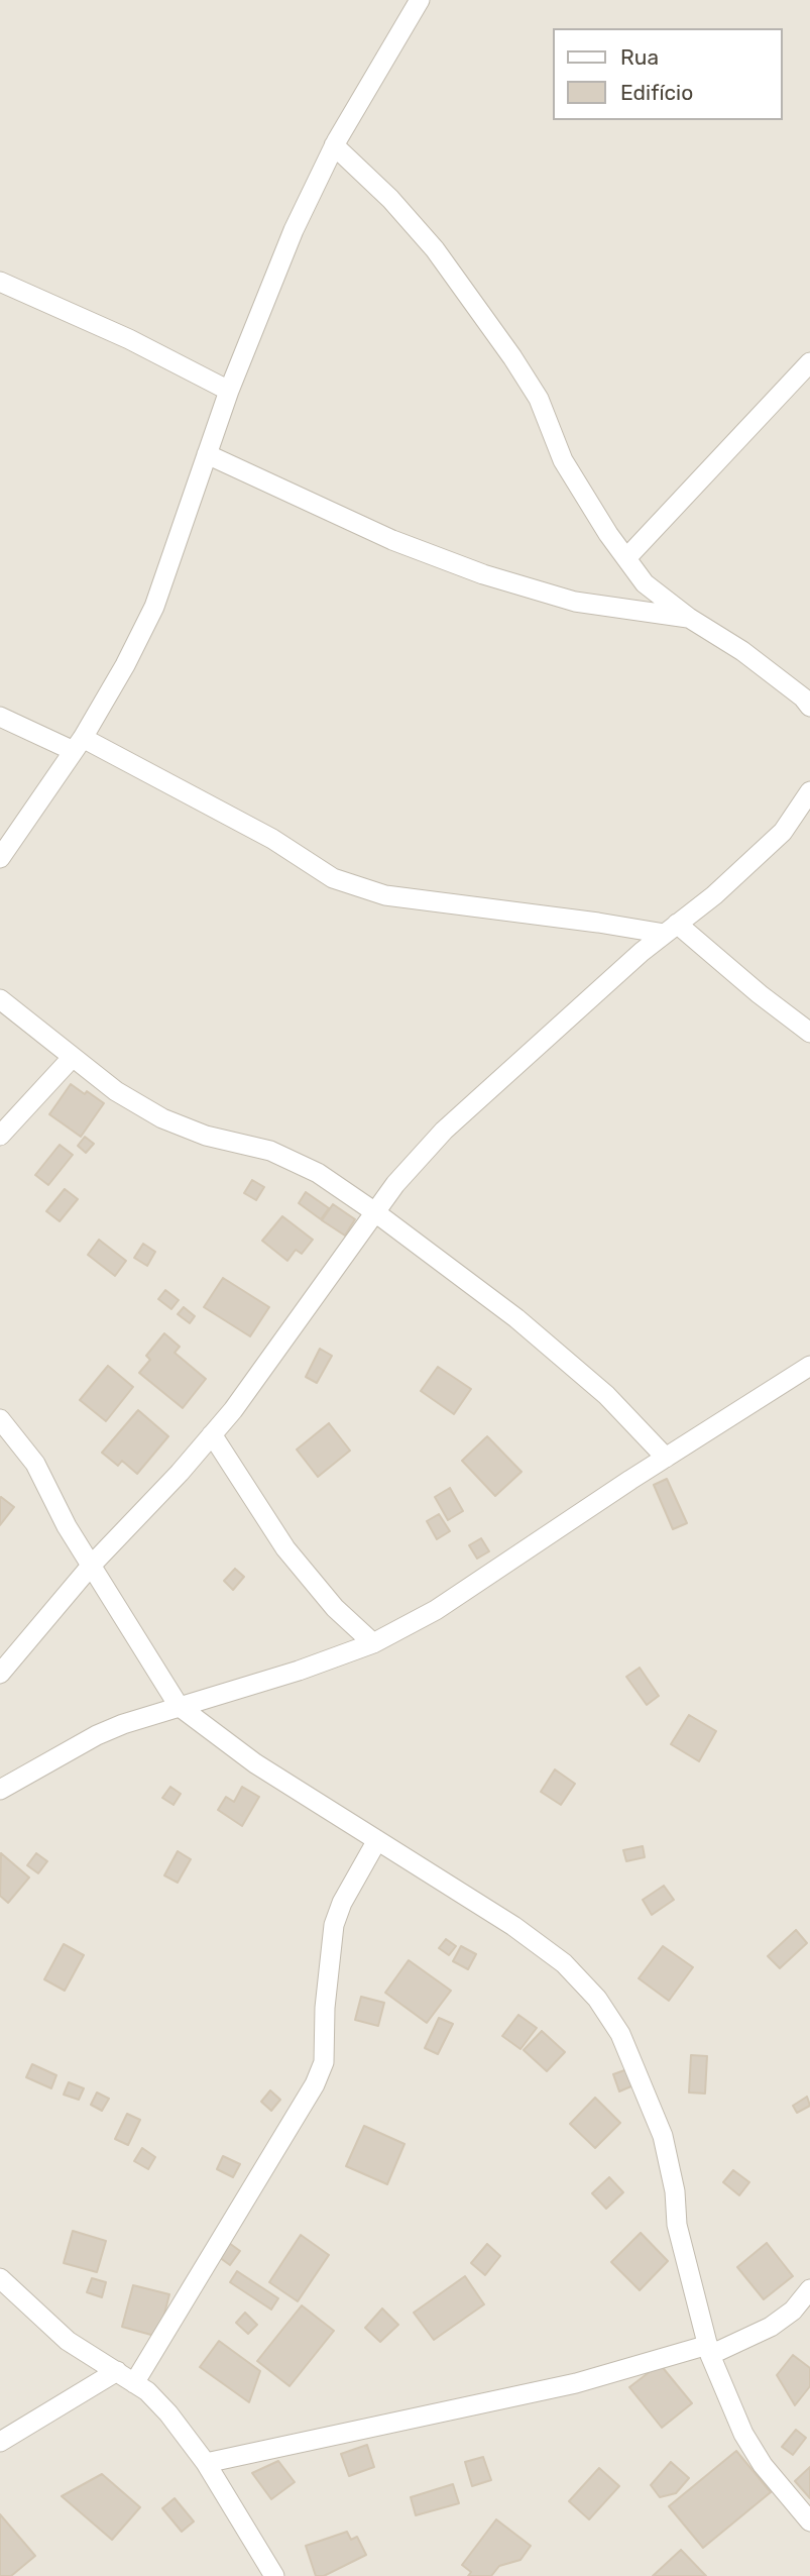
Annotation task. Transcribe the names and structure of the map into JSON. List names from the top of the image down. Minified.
{"legend":["Rua","Edifício"]}
